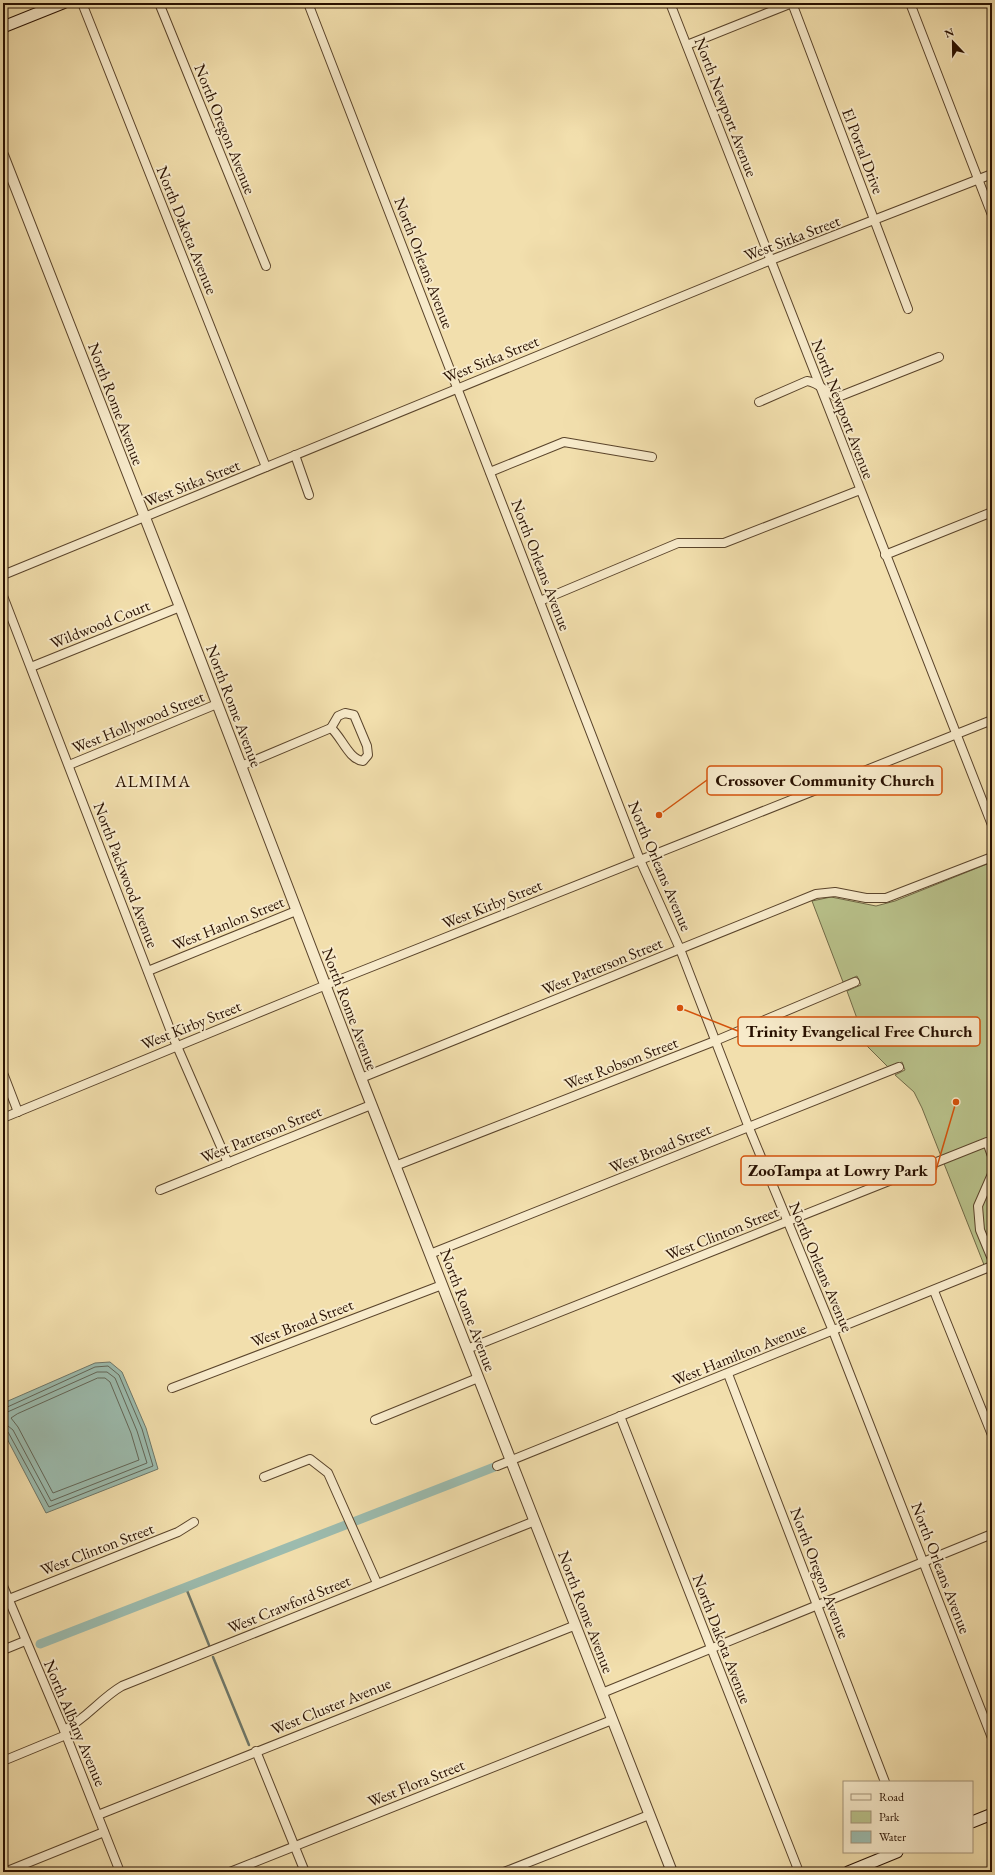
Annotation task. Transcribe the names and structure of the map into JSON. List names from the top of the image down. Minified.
{"streets":{"street":["North Newport Avenue","North Oregon Avenue","El Portal Drive","North Dakota Avenue","West Sitka Street","North Orleans Avenue","North Rome Avenue","Wildwood Court","West Hollywood Street","North Packwood Avenue","West Kirby Street","West Hanlon Street","West Patterson Street","West Robson Street","West Broad Street","West Clinton Street","West Hamilton Avenue","West Crawford Street","West Cluster Avenue","North Albany Avenue","West Flora Street"]},"crossings":[["North Newport Avenue","West Sitka Street"],["North Newport Avenue","West Kirby Street"],["North Oregon Avenue","West Hamilton Avenue"],["El Portal Drive","West Sitka Street"],["North Dakota Avenue","West Sitka Street"],["North Dakota Avenue","West Hamilton Avenue"],["West Sitka Street","North Orleans Avenue"],["West Sitka Street","North Rome Avenue"],["North Orleans Avenue","West Kirby Street"],["North Orleans Avenue","West Patterson Street"],["North Orleans Avenue","West Robson Street"],["North Orleans Avenue","West Broad Street"],["North Orleans Avenue","West Clinton Street"],["North Orleans Avenue","West Hamilton Avenue"],["North Rome Avenue","Wildwood Court"],["North Rome Avenue","West Hollywood Street"],["North Rome Avenue","West Kirby Street"],["North Rome Avenue","West Hanlon Street"],["North Rome Avenue","West Patterson Street"],["North Rome Avenue","West Robson Street"],["North Rome Avenue","West Broad Street"],["North Rome Avenue","West Clinton Street"],["North Rome Avenue","West Hamilton Avenue"],["North Rome Avenue","West Crawford Street"],["North Rome Avenue","West Cluster Avenue"],["North Rome Avenue","West Flora Street"],["Wildwood Court","North Packwood Avenue"],["West Hollywood Street","North Packwood Avenue"],["North Packwood Avenue","West Kirby Street"],["North Packwood Avenue","West Hanlon Street"],["North Packwood Avenue","West Patterson Street"],["West Clinton Street","North Albany Avenue"],["West Crawford Street","North Albany Avenue"],["West Cluster Avenue","North Albany Avenue"]],"districts":["ALMIMA"],"places":["Crossover Community Church","Trinity Evangelical Free Church","ZooTampa at Lowry Park"],"legend":["Road","Park","Water"],"north":"top"}
